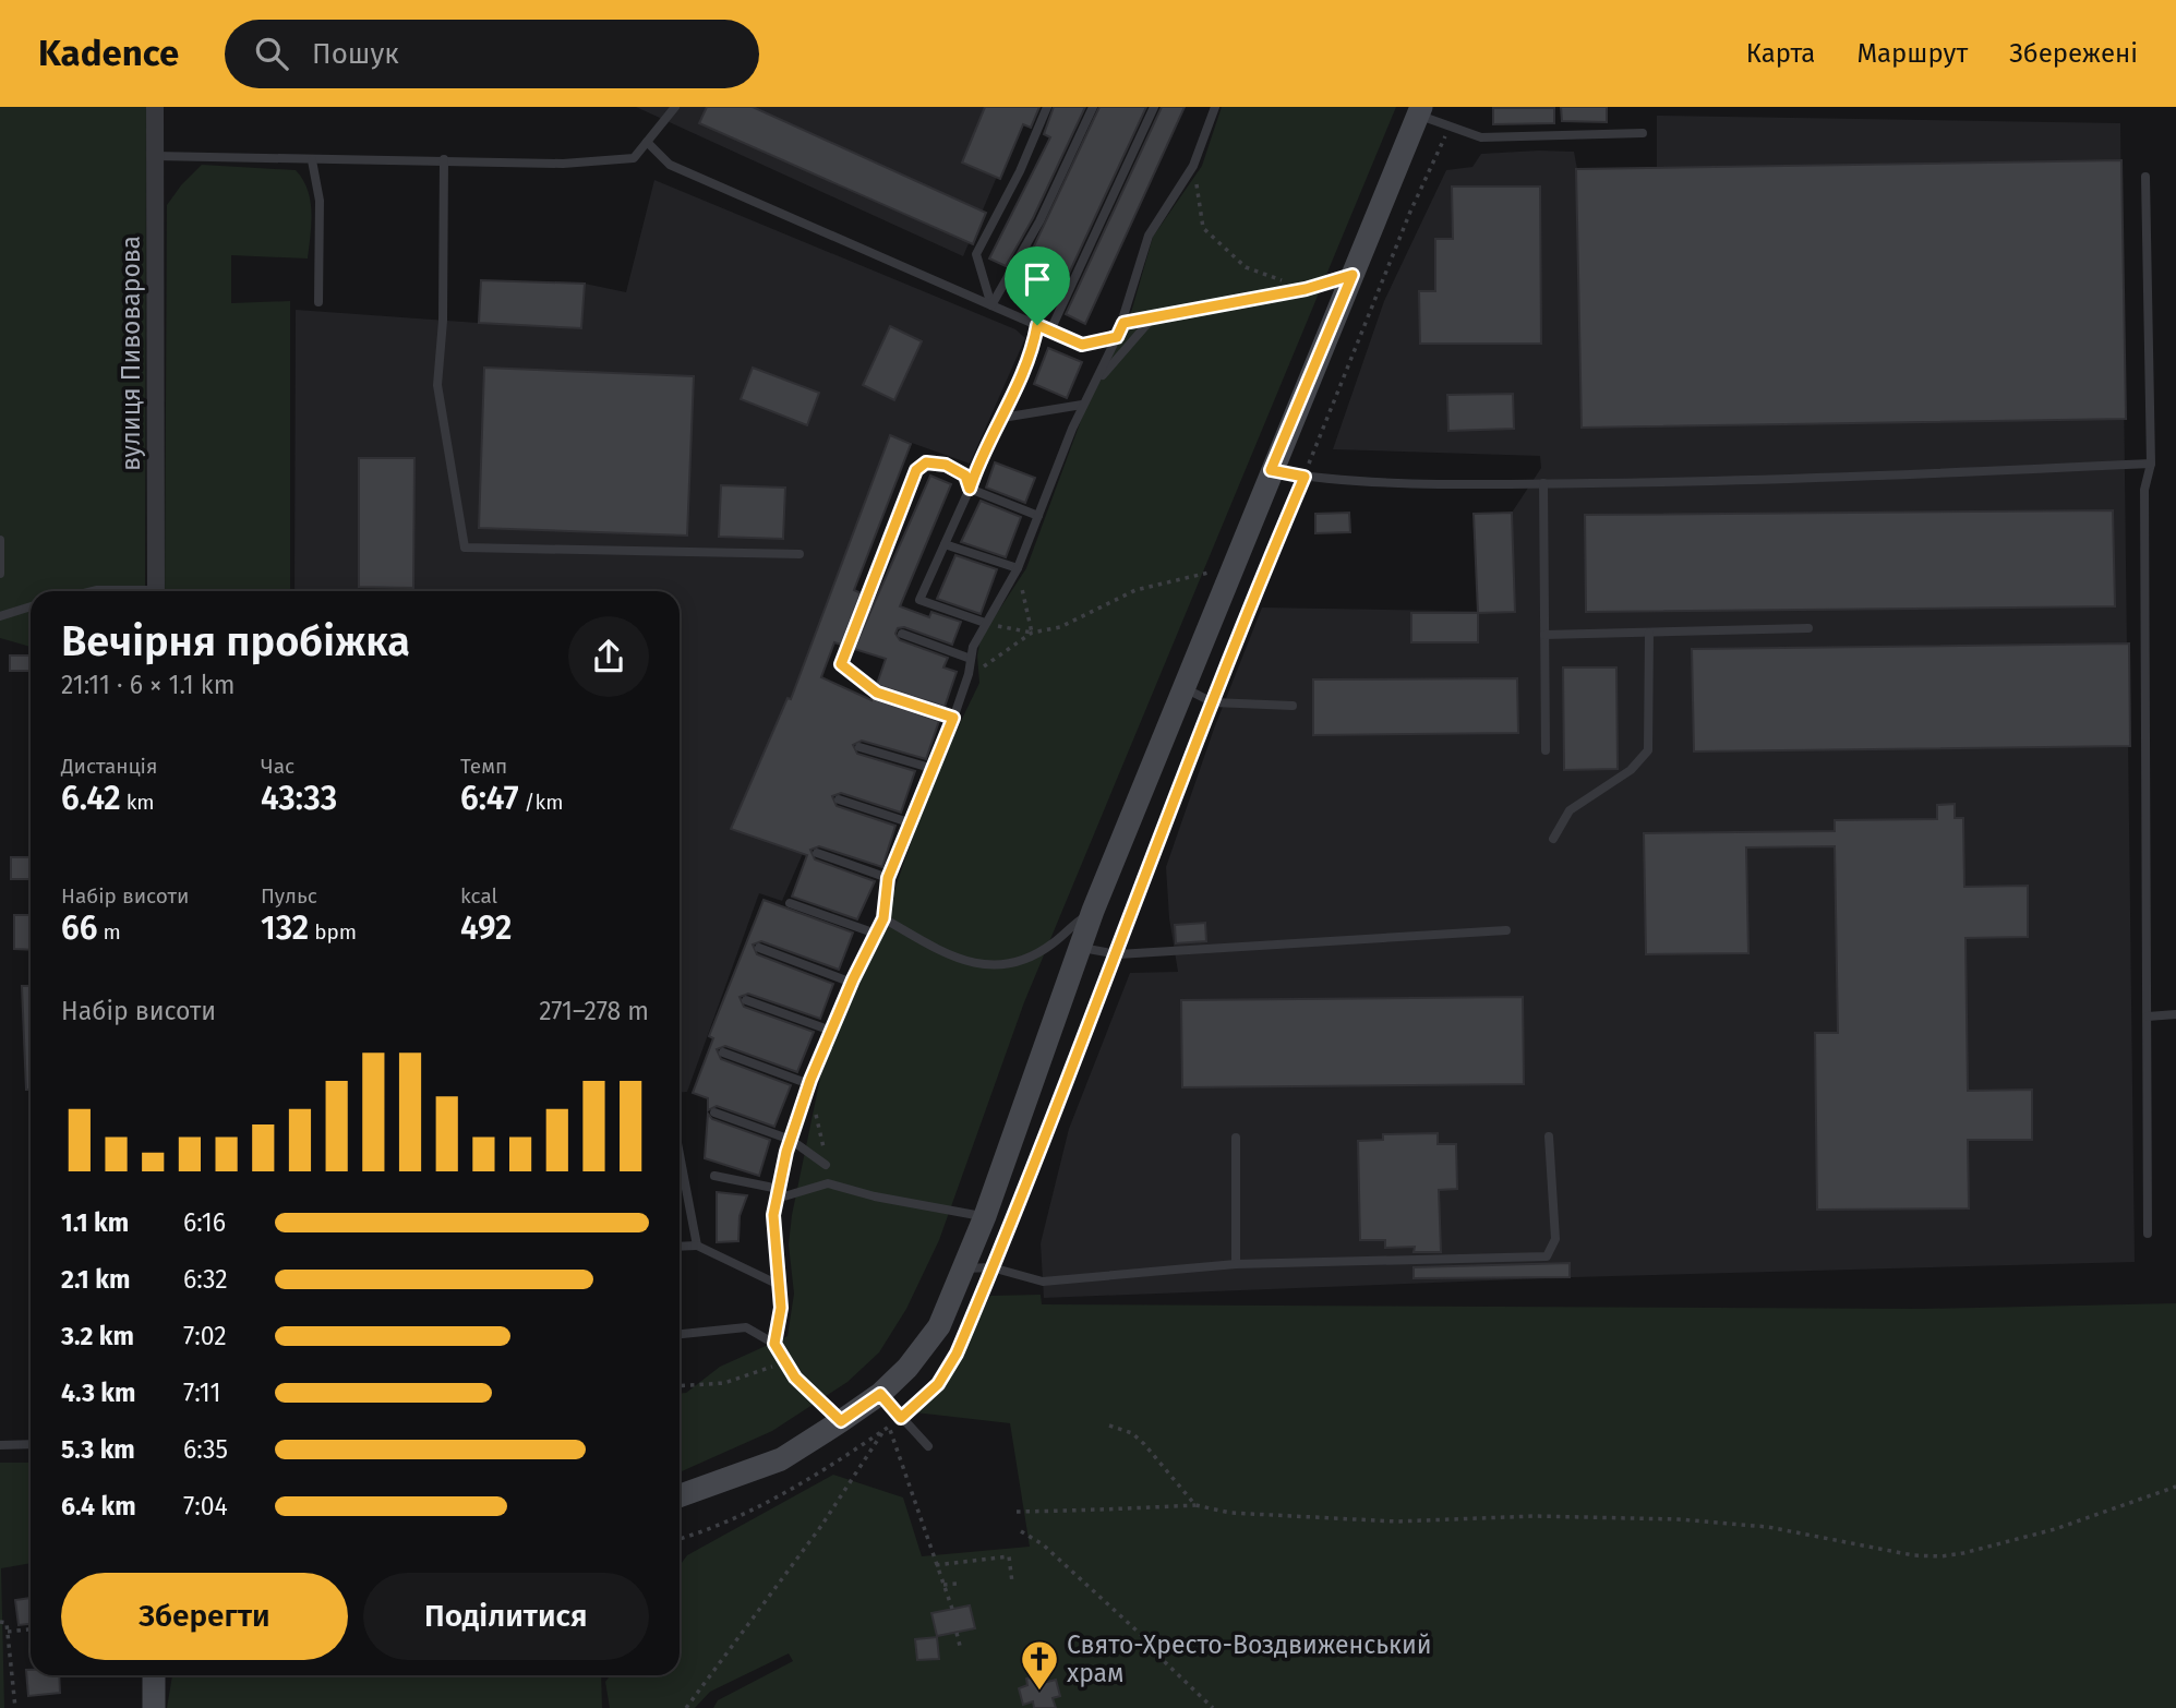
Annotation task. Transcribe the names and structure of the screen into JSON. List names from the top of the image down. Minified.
{"streets":{"street":["вулиця Пивоварова"]},"places":{"church":["Свято-Хресто-Воздвиженський храм"]},"page":{"header":"Kadence","search":"Пошук","nav":["Карта","Маршрут","Збережені"],"heading":["Вечірня пробіжка","21:11 · 6 × 1.1 km"],"stats":[["Дистанція","6.42 km"],["Час","43:33"],["Темп","6:47 /km"],["Набір висоти","66 m"],["Пульс","132 bpm"],["kcal","492"]],"chart":["Набір висоти","271–278 m"],"list":[{"name":"1.1 km","note":"6:16"},{"name":"2.1 km","note":"6:32"},{"name":"3.2 km","note":"7:02"},{"name":"4.3 km","note":"7:11"},{"name":"5.3 km","note":"6:35"},{"name":"6.4 km","note":"7:04"}],"buttons":["Зберегти","Поділитися"]}}
